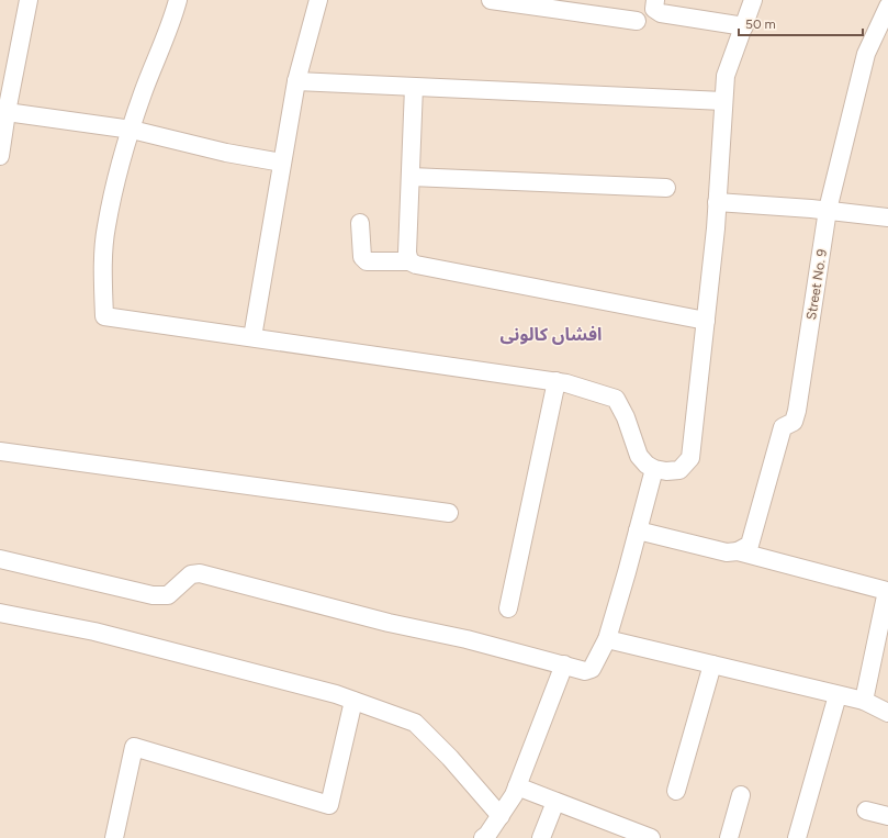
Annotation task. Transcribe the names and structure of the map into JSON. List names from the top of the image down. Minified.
{"streets":{"street":["Street No. 9"]},"districts":["افشاں کالونی"],"scale_bar":"50 m"}
